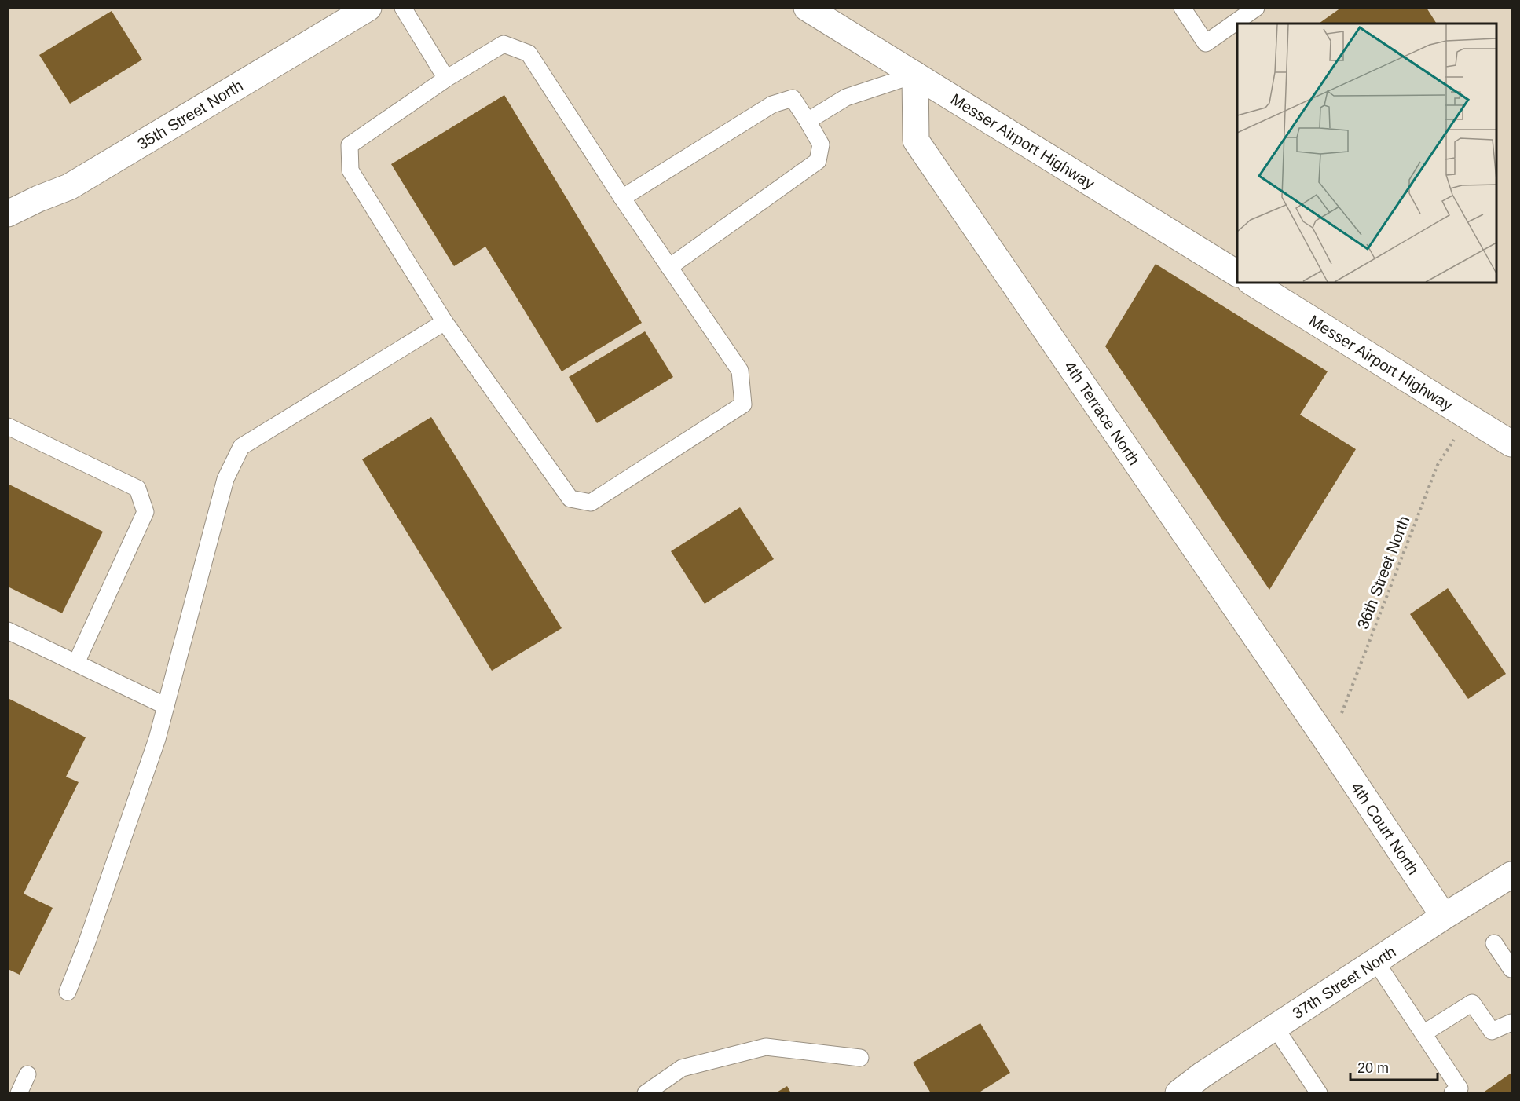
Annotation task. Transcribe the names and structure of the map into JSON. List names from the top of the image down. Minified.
{"streets":{"street":["35th Street North","Messer Airport Highway","4th Terrace North","4th Court North","37th Street North"],"path":["36th Street North"]},"crossings":[["Messer Airport Highway","4th Terrace North"],["Messer Airport Highway","36th Street North"],["4th Terrace North","36th Street North"],["4th Terrace North","4th Court North"],["36th Street North","4th Court North"],["4th Court North","37th Street North"]],"scale_bar":"20 m"}
